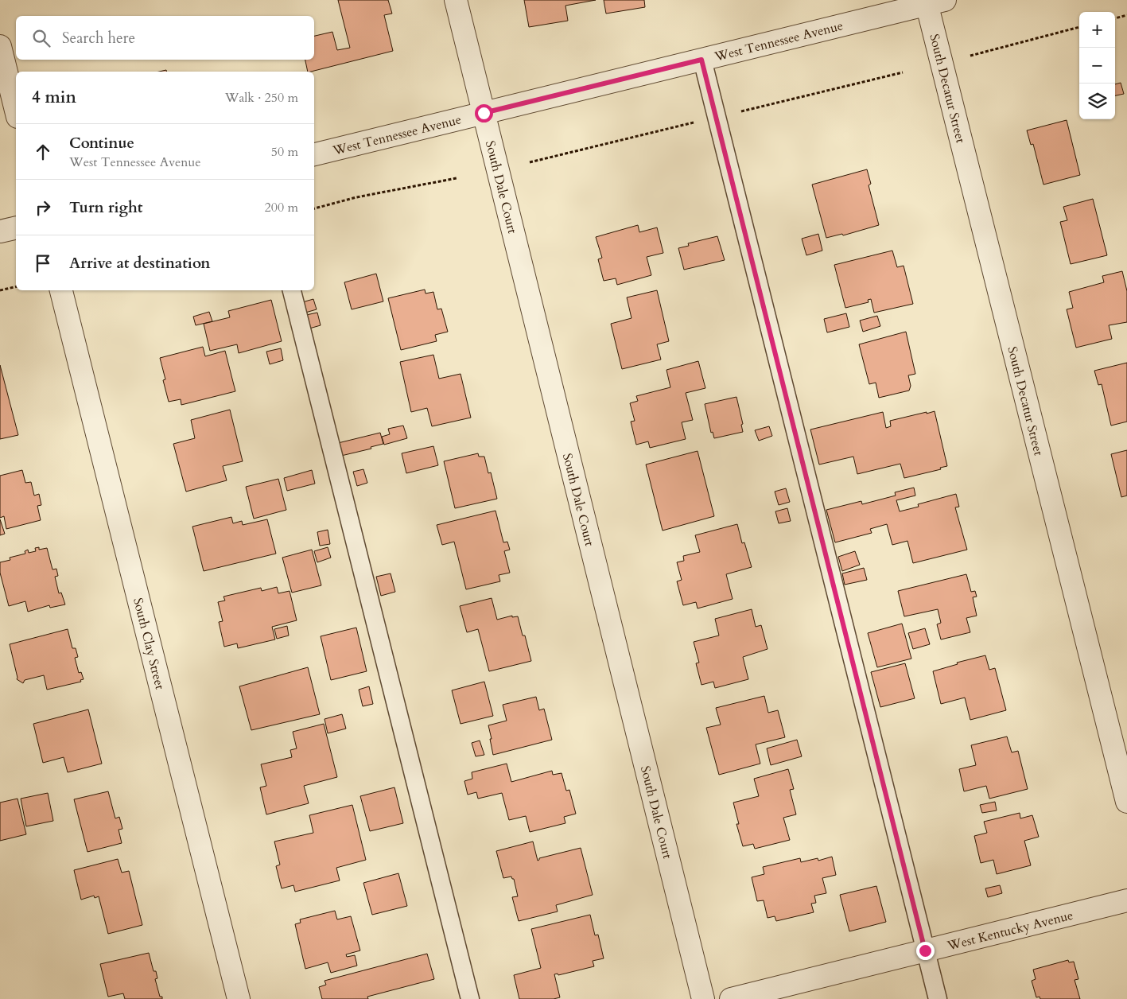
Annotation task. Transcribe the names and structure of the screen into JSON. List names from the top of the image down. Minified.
{"streets":{"street":["West Tennessee Avenue","South Decatur Street","South Dale Court","South Clay Street","West Kentucky Avenue"]},"crossings":[["West Tennessee Avenue","South Decatur Street"],["West Tennessee Avenue","South Dale Court"]],"page":{"map_buttons":["+","−"],"search":"Search here","heading":["4 min","Walk · 250 m"],"list":[["Continue","West Tennessee Avenue","50 m"],["Turn right","200 m"],"Arrive at destination"]}}
